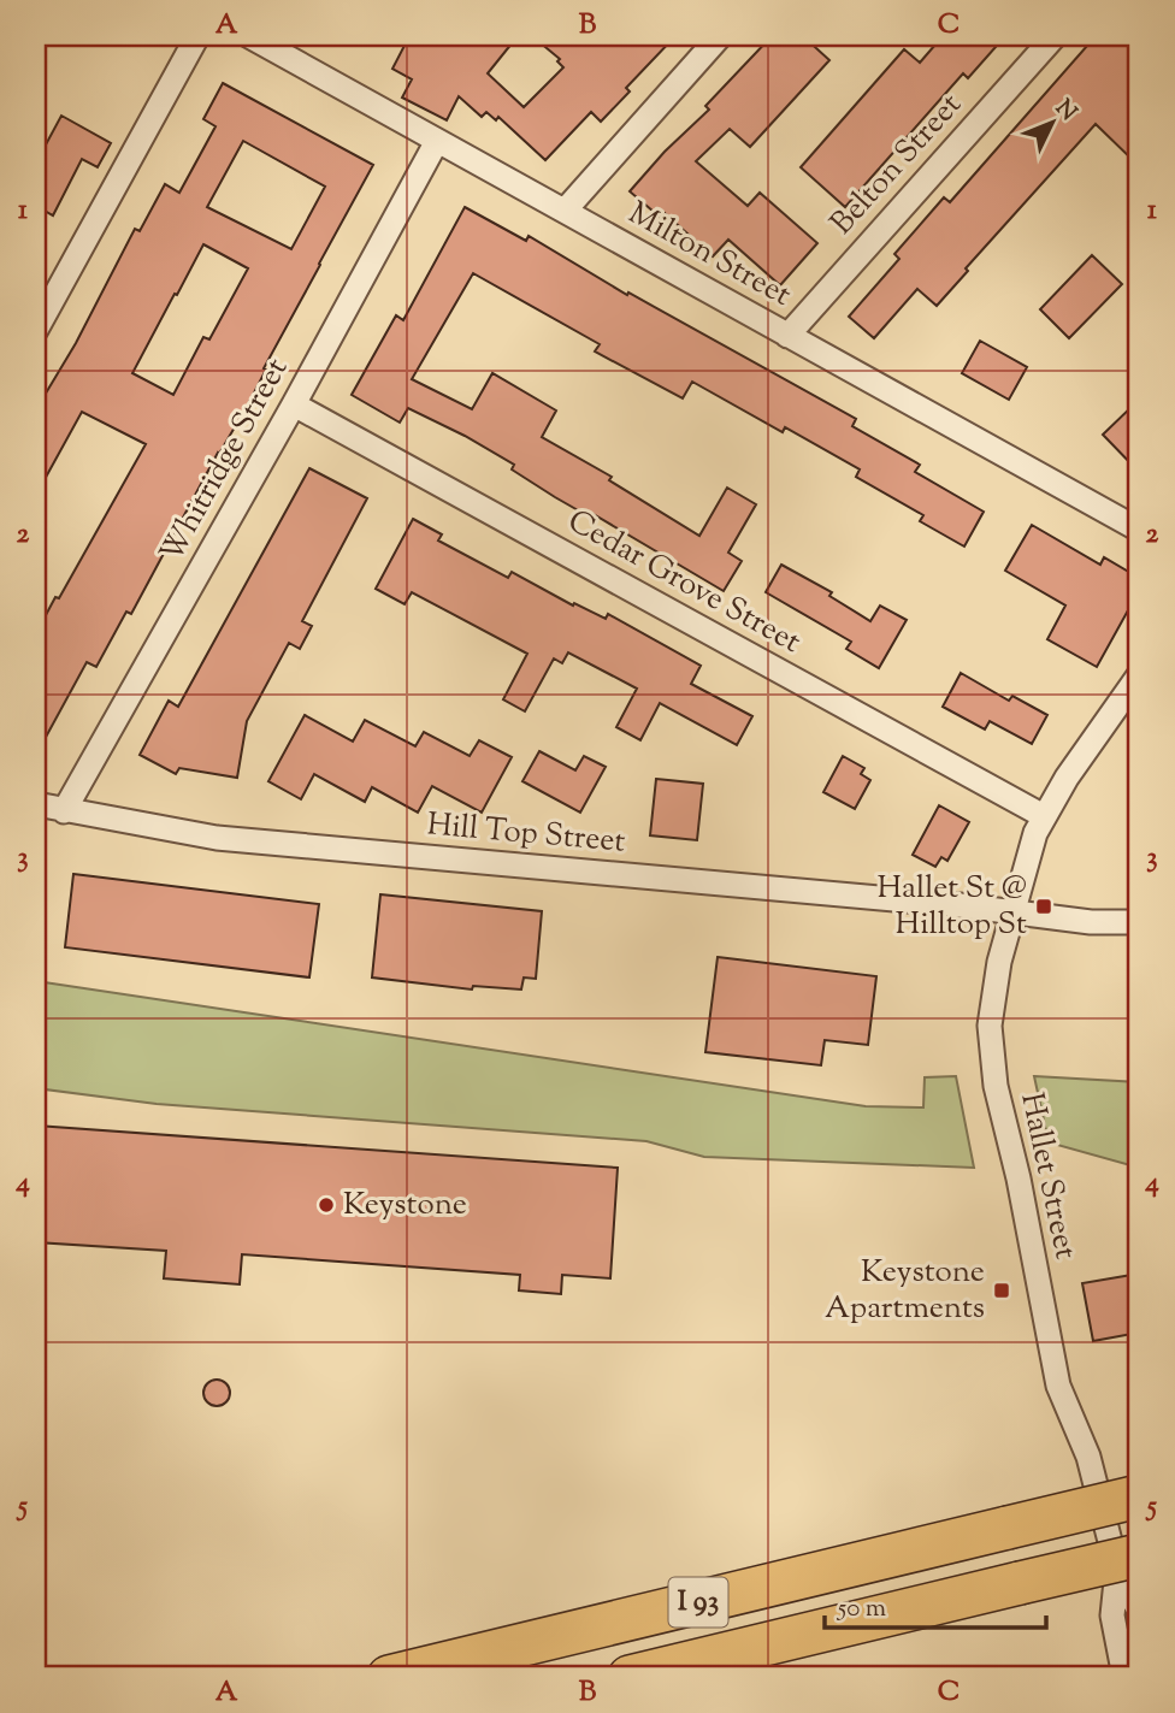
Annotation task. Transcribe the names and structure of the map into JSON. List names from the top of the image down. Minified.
{"streets":{"highway":["I 93"],"street":["Belton Street","Milton Street","Whitridge Street","Cedar Grove Street","Hill Top Street","Hallet Street"]},"crossings":[["Belton Street","Milton Street"],["Milton Street","Whitridge Street"],["Whitridge Street","Cedar Grove Street"],["Whitridge Street","Hill Top Street"],["Cedar Grove Street","Hallet Street"],["Hill Top Street","Hallet Street"],["Hallet Street","I 93"]],"places":{"transit":["Hallet St @ Hilltop St","Keystone Apartments"],"other":["Keystone"]},"scale_bar":"50 m","north":"top right","grid":{"columns":["A","B","C"],"rows":["1","2","3","4","5"]}}
